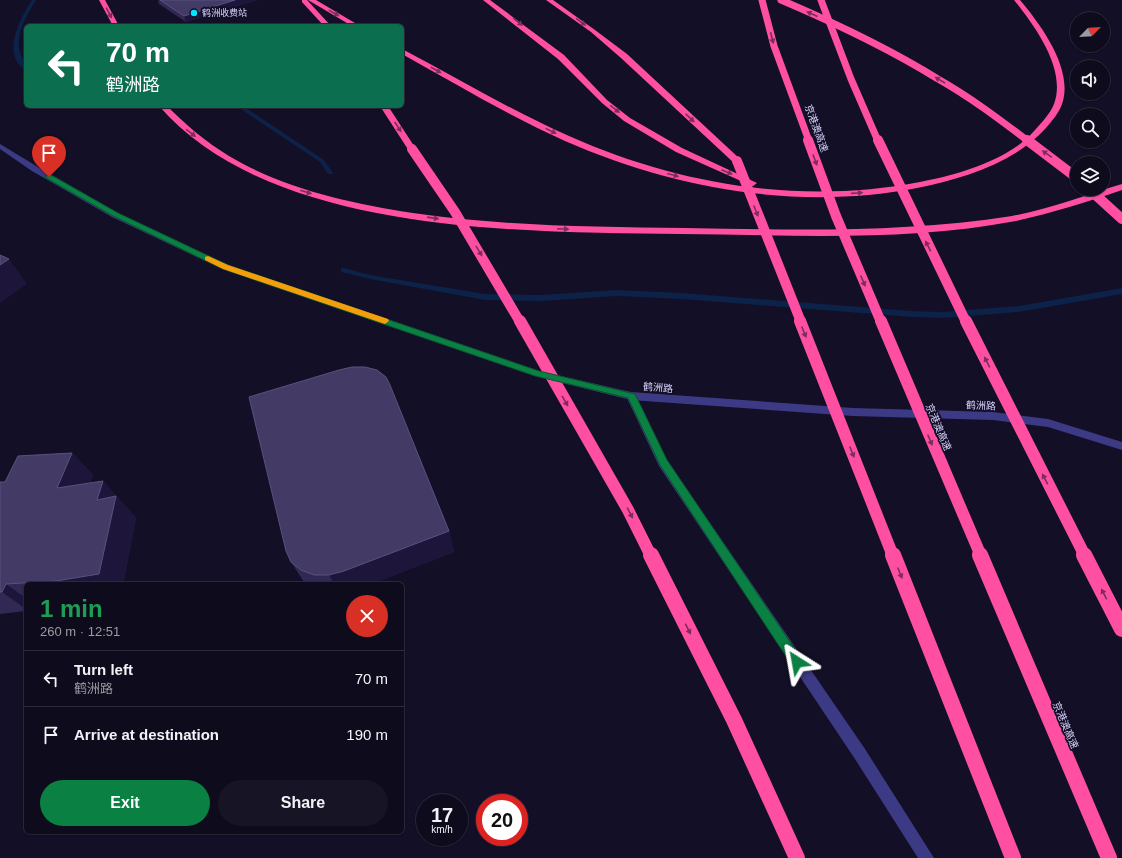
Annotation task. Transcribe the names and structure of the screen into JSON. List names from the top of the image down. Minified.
{"streets":{"highway":["京港澳高速"],"street":["鹤洲路"]},"places":["鹤洲收费站"],"north":"top right","page":{"turn":["70 m","鹤洲路"],"heading":["1 min","260 m · 12:51"],"list":[{"name":"Turn left","note":"鹤洲路","value":"70 m"},{"name":"Arrive at destination","value":"190 m"}],"buttons":["Exit","Share"],"speed":"17 km/h","limit":"20"}}
